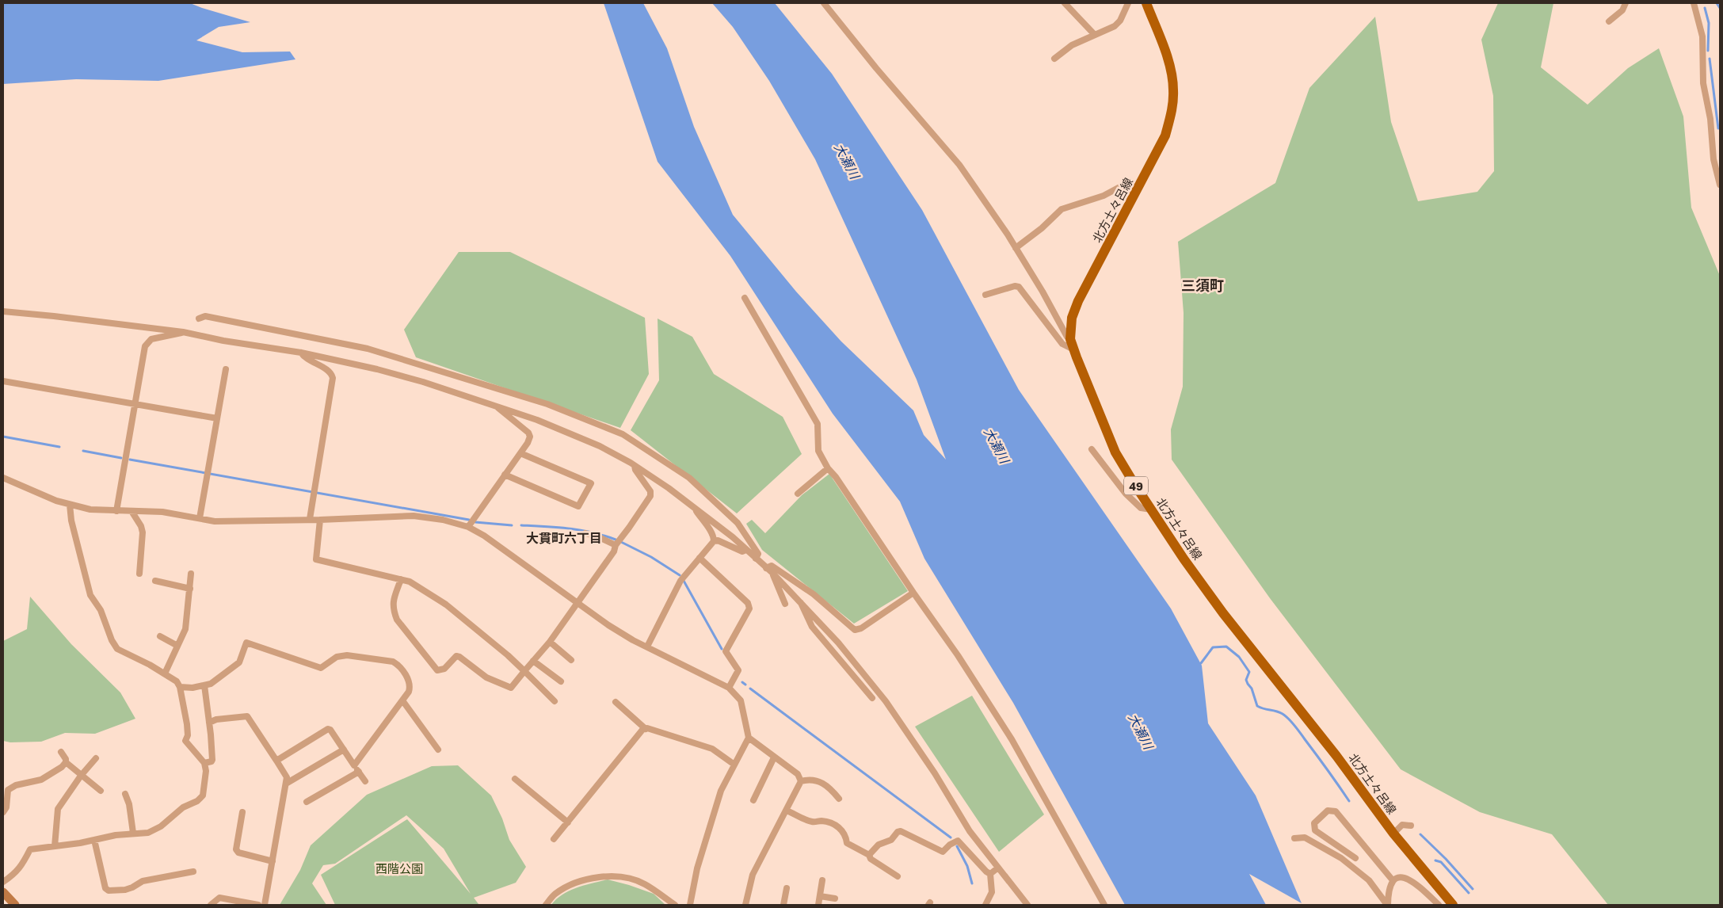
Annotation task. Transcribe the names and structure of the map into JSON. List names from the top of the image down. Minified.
{"streets":{"main road":["北方土々呂線","49"]},"districts":["三須町","大貫町六丁目"],"water":["大瀬川"],"parks":["西階公園"]}
